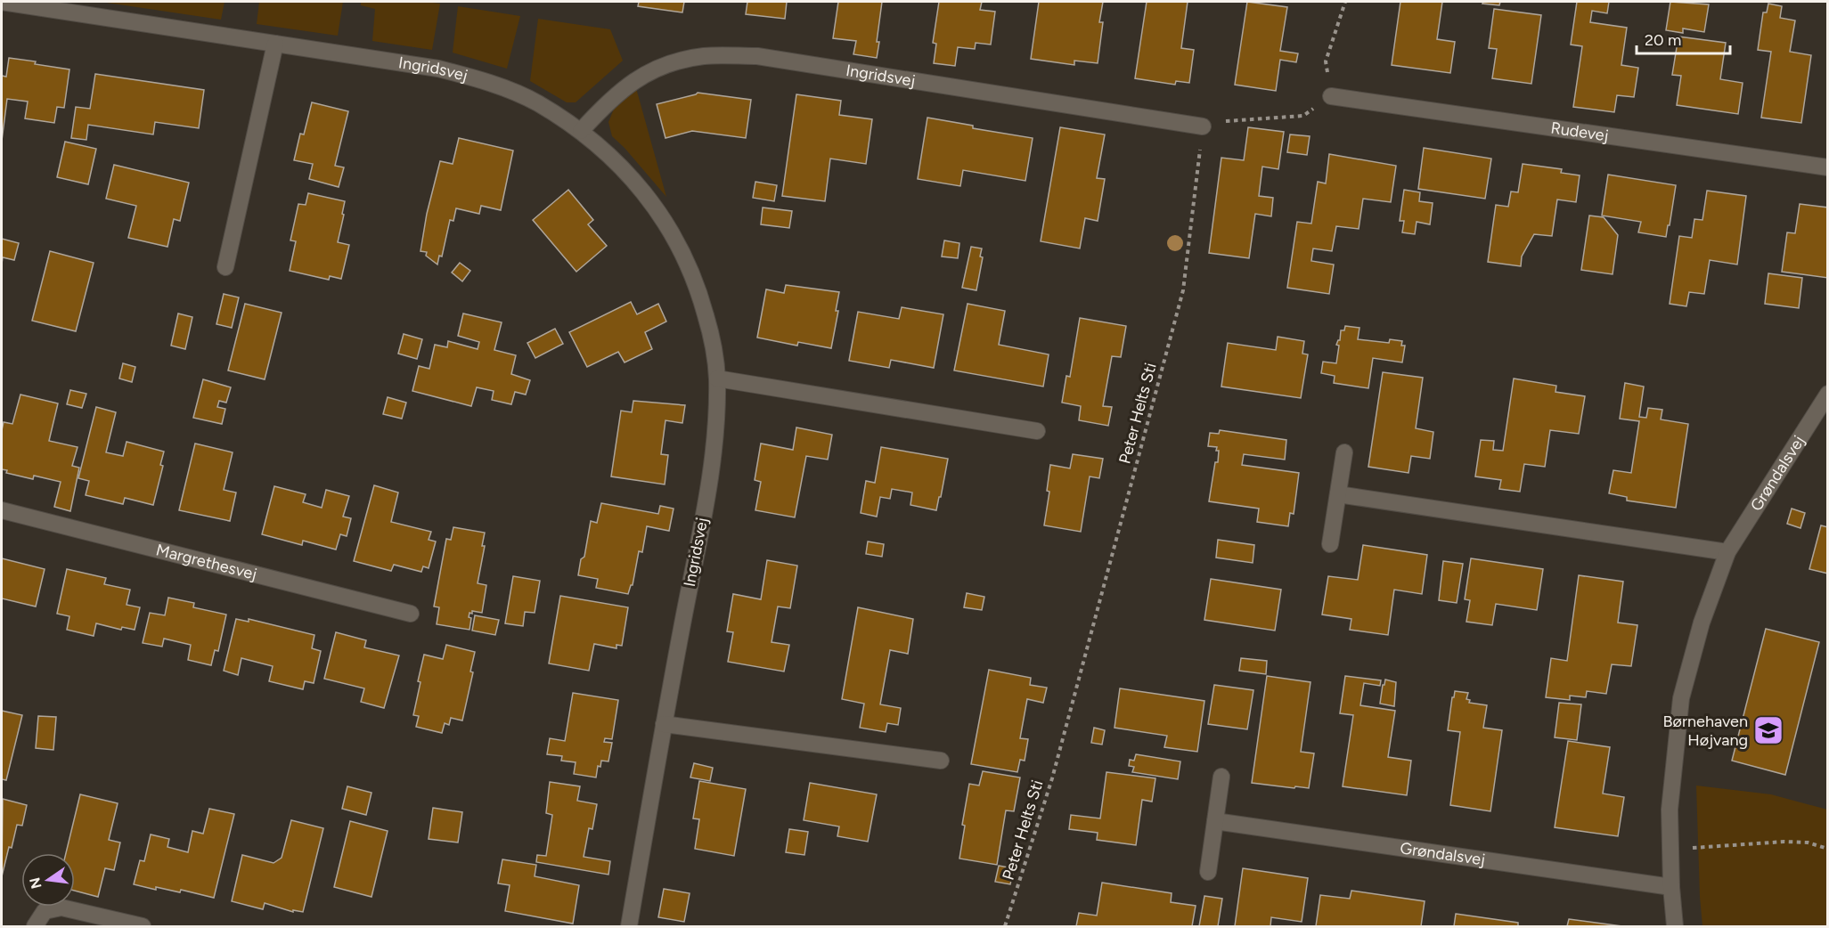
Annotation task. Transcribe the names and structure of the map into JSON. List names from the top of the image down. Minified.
{"streets":{"street":["Ingridsvej","Rudevej","Grøndalsvej","Margrethesvej"],"path":["Peter Helts Sti"]},"crossings":[["Ingridsvej","Peter Helts Sti"]],"places":{"school or university":["Børnehaven Højvang"]},"scale_bar":"20 m","north":"left"}
